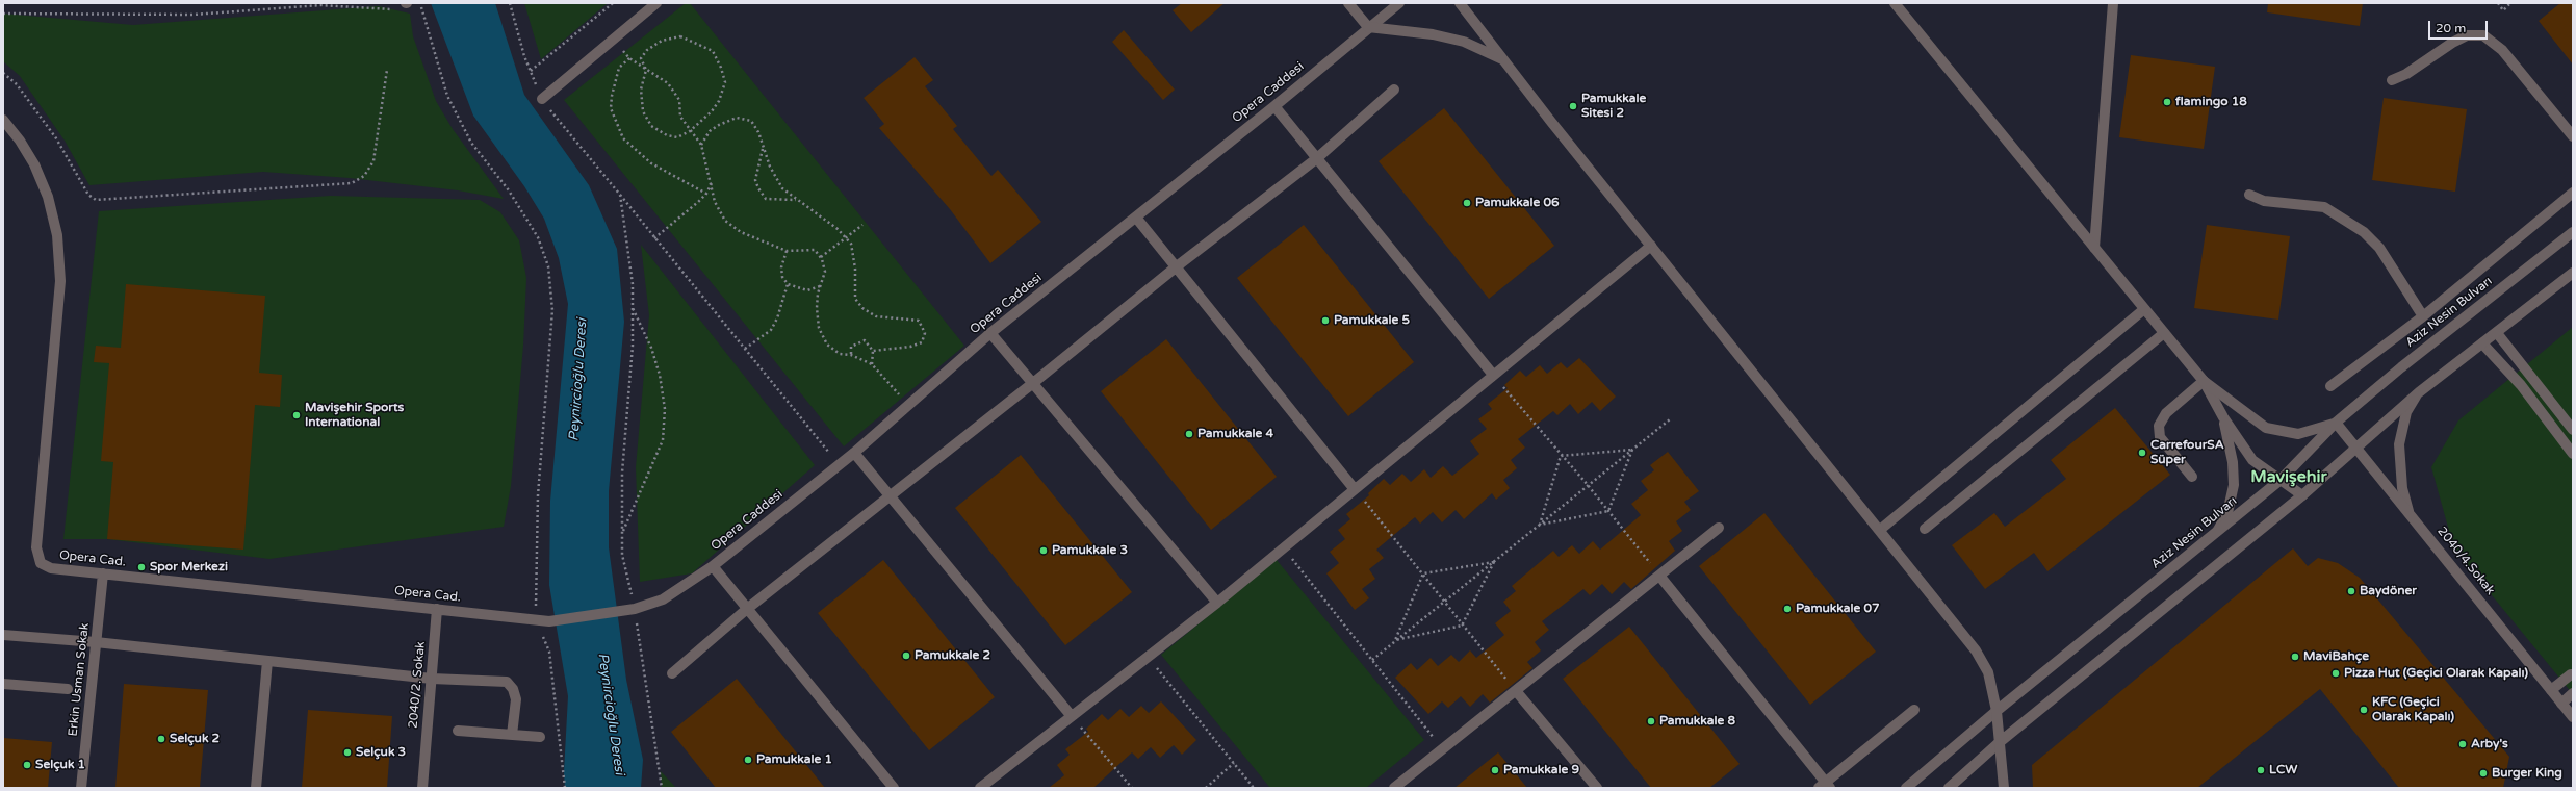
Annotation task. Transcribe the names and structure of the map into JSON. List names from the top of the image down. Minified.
{"streets":{"street":["Opera Caddesi","Aziz Nesin Bulvarı","Opera Cad.","2040/4.Sokak","Erkin Usman Sokak","2040/2. Sokak"]},"crossings":[["Opera Caddesi","Opera Cad."],["Aziz Nesin Bulvarı","2040/4.Sokak"],["Opera Cad.","Erkin Usman Sokak"],["Opera Cad.","2040/2. Sokak"]],"districts":["Mavişehir"],"water":["Peynircioğlu Deresi"],"places":["flamingo 18","Pamukkale Sitesi 2","Pamukkale 06","Pamukkale 5","Mavişehir Sports International","Pamukkale 4","CarrefourSA Süper","Pamukkale 3","Spor Merkezi","Baydöner","Pamukkale 07","Pamukkale 2","MaviBahçe","Pizza Hut (Geçici Olarak Kapalı)","KFC (Geçici Olarak Kapalı)","Pamukkale 8","Selçuk 2","Arby's","Selçuk 3","Pamukkale 1","Selçuk 1","Pamukkale 9","LCW","Burger King"],"scale_bar":"20 m"}
